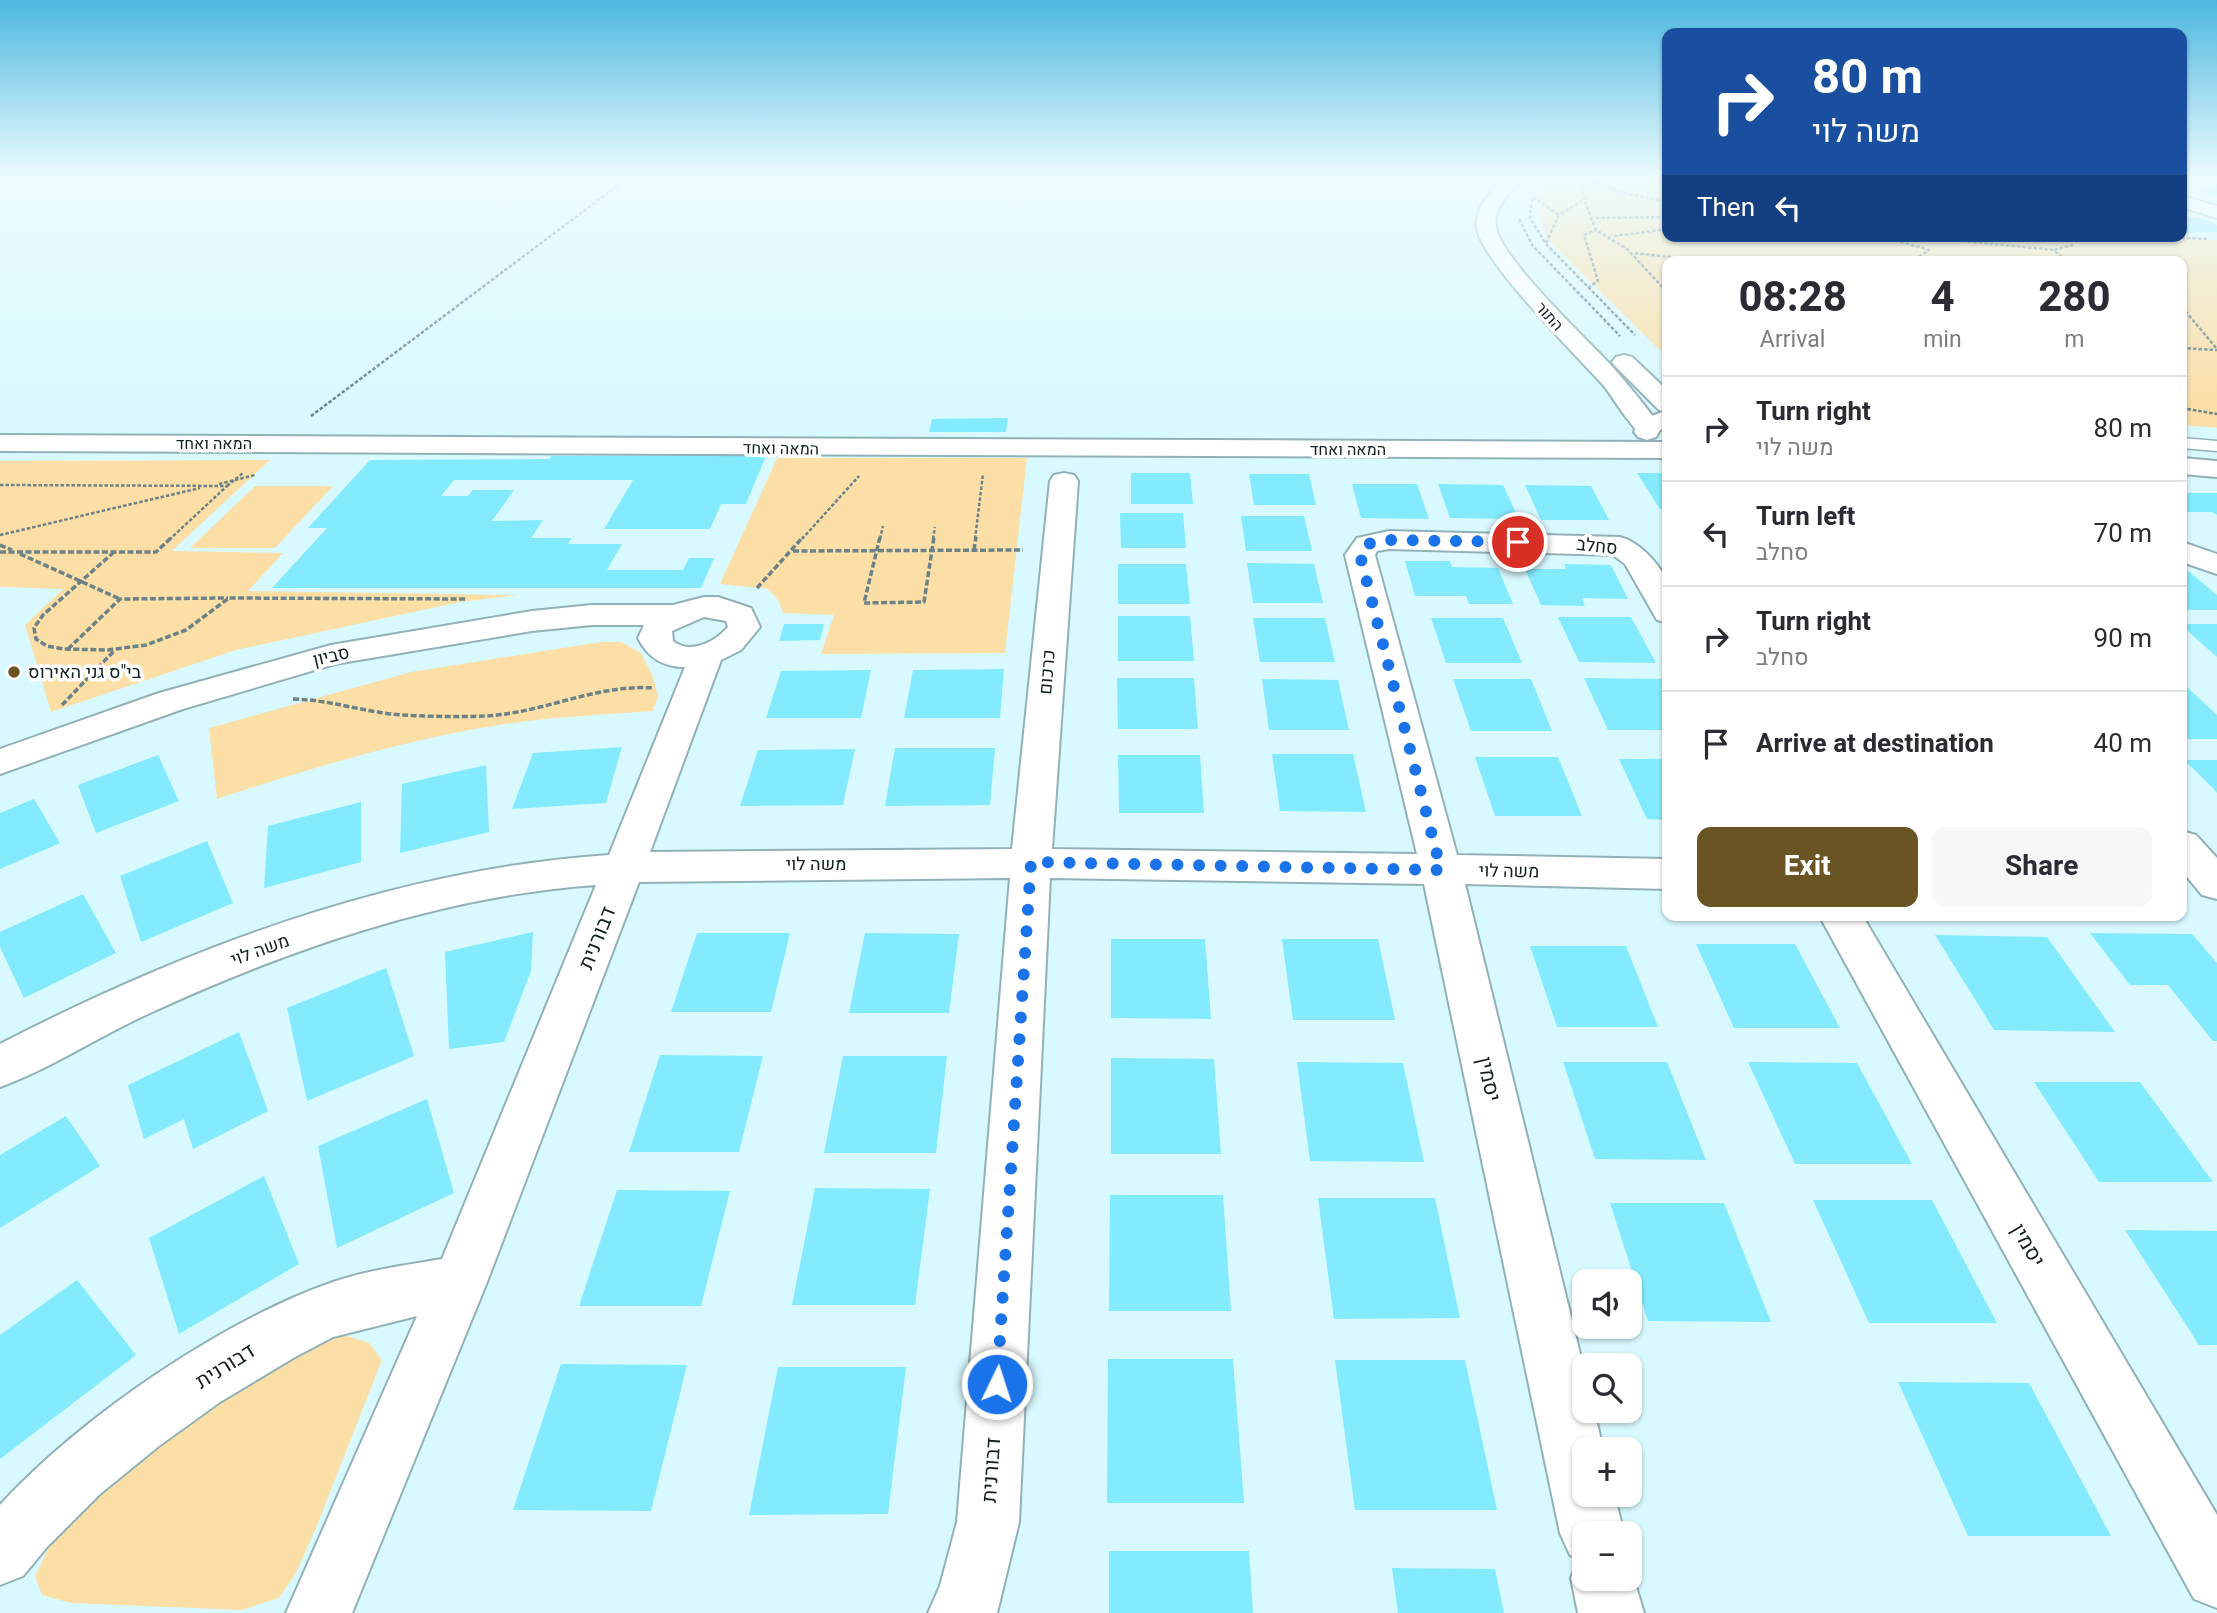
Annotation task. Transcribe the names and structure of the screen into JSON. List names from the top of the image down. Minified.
{"streets":{"street":["התור","המאה ואחד","סחלב","סביון","כרכום","משה לוי","דבורנית","יסמין"]},"crossings":[["התור","המאה ואחד"],["סחלב","משה לוי"],["סחלב","יסמין"],["כרכום","משה לוי"],["כרכום","דבורנית"],["משה לוי","דבורנית"],["משה לוי","יסמין"]],"places":["בי\"ס גני האירוס"],"page":{"turn":["80 m","משה לוי"],"then":"Then","eta":["08:28","Arrival","4","min","280","m"],"list":[{"name":"Turn right","note":"משה לוי","value":"80 m"},{"name":"Turn left","note":"סחלב","value":"70 m"},{"name":"Turn right","note":"סחלב","value":"90 m"},{"name":"Arrive at destination","value":"40 m"}],"buttons":["Exit","Share"],"map_buttons":["+","−"]}}
